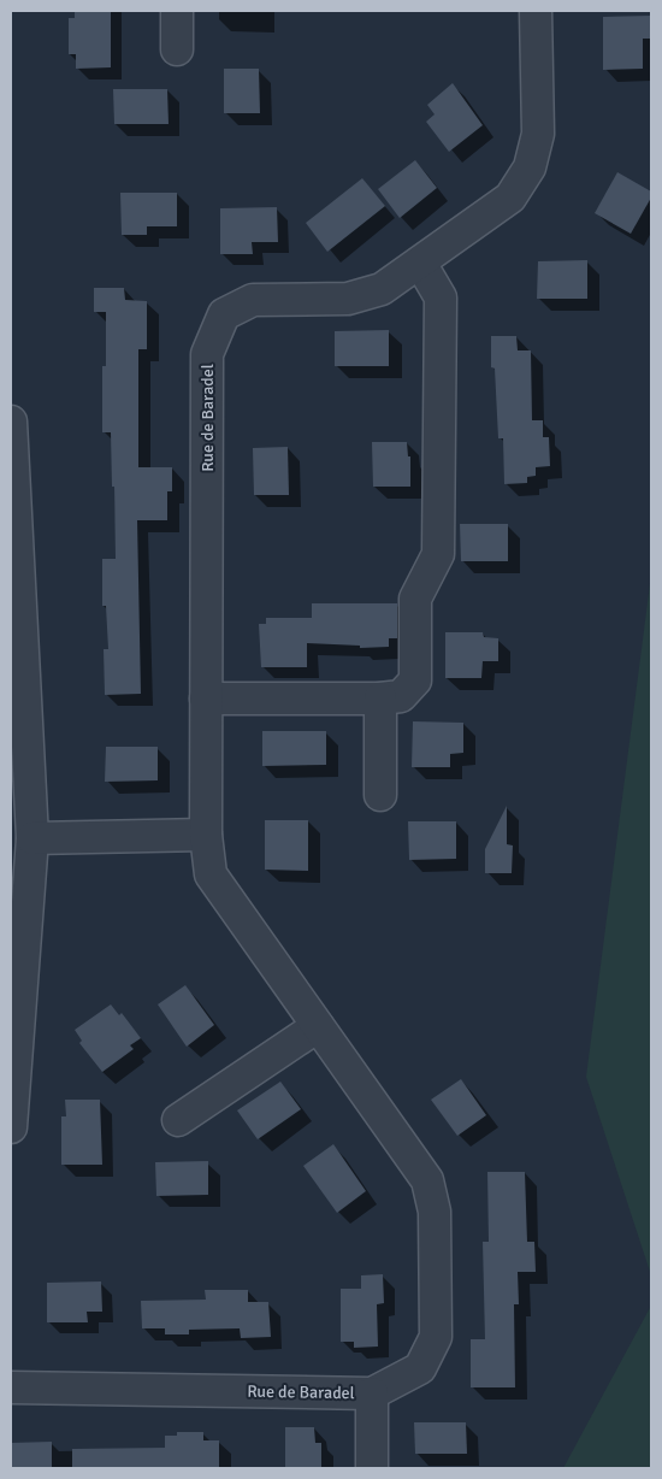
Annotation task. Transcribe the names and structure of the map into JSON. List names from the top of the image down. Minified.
{"streets":{"street":["Rue de Baradel"]}}
